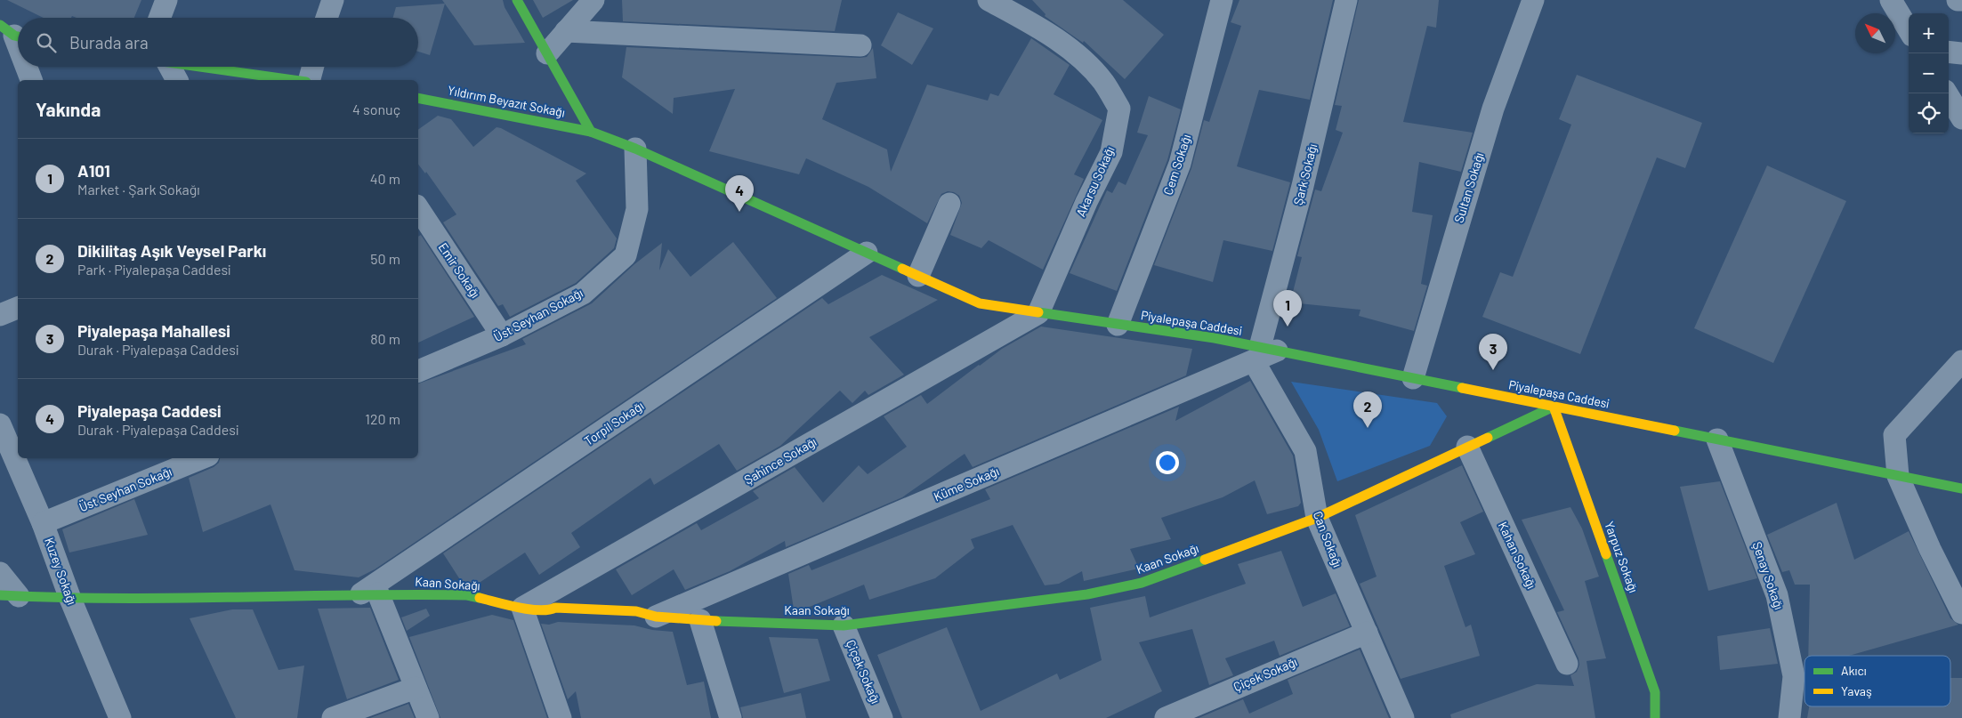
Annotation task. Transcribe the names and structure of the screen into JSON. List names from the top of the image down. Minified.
{"streets":{"street":["Yıldırım Beyazıt Sokağı","Cem Sokağı","Şark Sokağı","Akarsu Sokağı","Sultan Sokağı","Emir Sokağı","Üst Seyhan Sokağı","Piyalepaşa Caddesi","Torpil Sokağı","Şahince Sokağı","Küme Sokağı","Can Sokağı","Kahan Sokağı","Yarpuz Sokağı","Kaan Sokağı","Kuzey Sokağı","Şenay Sokağı","Çiçek Sokağı"]},"crossings":[["Yıldırım Beyazıt Sokağı","Piyalepaşa Caddesi"],["Cem Sokağı","Piyalepaşa Caddesi"],["Şark Sokağı","Piyalepaşa Caddesi"],["Şark Sokağı","Küme Sokağı"],["Şark Sokağı","Can Sokağı"],["Akarsu Sokağı","Piyalepaşa Caddesi"],["Akarsu Sokağı","Şahince Sokağı"],["Sultan Sokağı","Piyalepaşa Caddesi"],["Emir Sokağı","Üst Seyhan Sokağı"],["Üst Seyhan Sokağı","Piyalepaşa Caddesi"],["Üst Seyhan Sokağı","Kuzey Sokağı"],["Piyalepaşa Caddesi","Torpil Sokağı"],["Piyalepaşa Caddesi","Şahince Sokağı"],["Piyalepaşa Caddesi","Küme Sokağı"],["Piyalepaşa Caddesi","Can Sokağı"],["Piyalepaşa Caddesi","Yarpuz Sokağı"],["Piyalepaşa Caddesi","Kaan Sokağı"],["Piyalepaşa Caddesi","Şenay Sokağı"],["Torpil Sokağı","Kaan Sokağı"],["Şahince Sokağı","Kaan Sokağı"],["Küme Sokağı","Can Sokağı"],["Küme Sokağı","Kaan Sokağı"],["Can Sokağı","Kaan Sokağı"],["Can Sokağı","Çiçek Sokağı"],["Kahan Sokağı","Kaan Sokağı"],["Yarpuz Sokağı","Kaan Sokağı"],["Kaan Sokağı","Kuzey Sokağı"],["Kaan Sokağı","Çiçek Sokağı"]],"legend":["Akıcı","Yavaş"],"north":"top left","page":{"map_buttons":["+","−"],"search":"Burada ara","heading":["Yakında","4 sonuç"],"list":[{"mark":"1","name":"A101","note":"Market · Şark Sokağı","value":"40 m"},{"mark":"2","name":"Dikilitaş Aşık Veysel Parkı","note":"Park · Piyalepaşa Caddesi","value":"50 m"},{"mark":"3","name":"Piyalepaşa Mahallesi","note":"Durak · Piyalepaşa Caddesi","value":"80 m"},{"mark":"4","name":"Piyalepaşa Caddesi","note":"Durak · Piyalepaşa Caddesi","value":"120 m"}],"pins":["4","1","3","2"]}}
